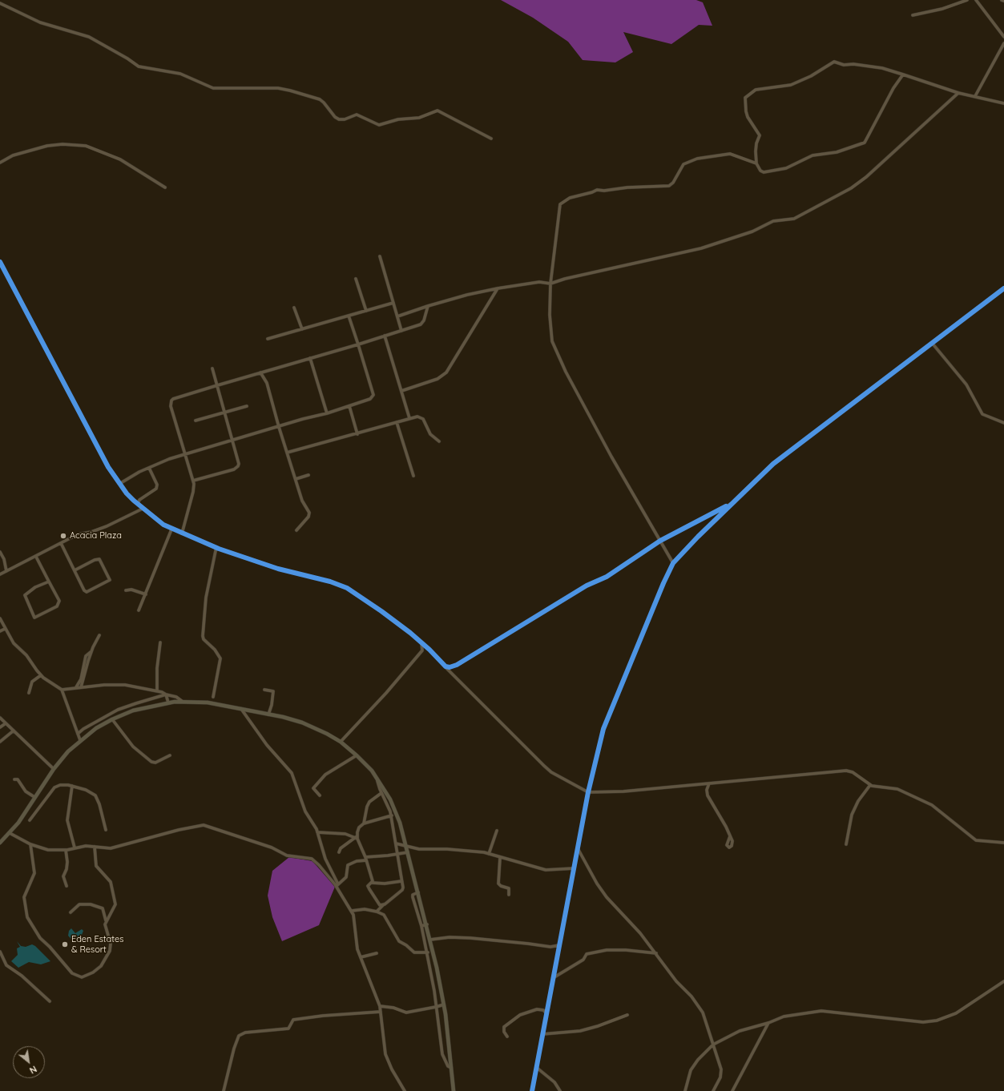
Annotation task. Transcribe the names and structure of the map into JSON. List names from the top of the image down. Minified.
{"places":["Acacia Plaza","Eden Estates & Resort"],"north":"bottom right"}
